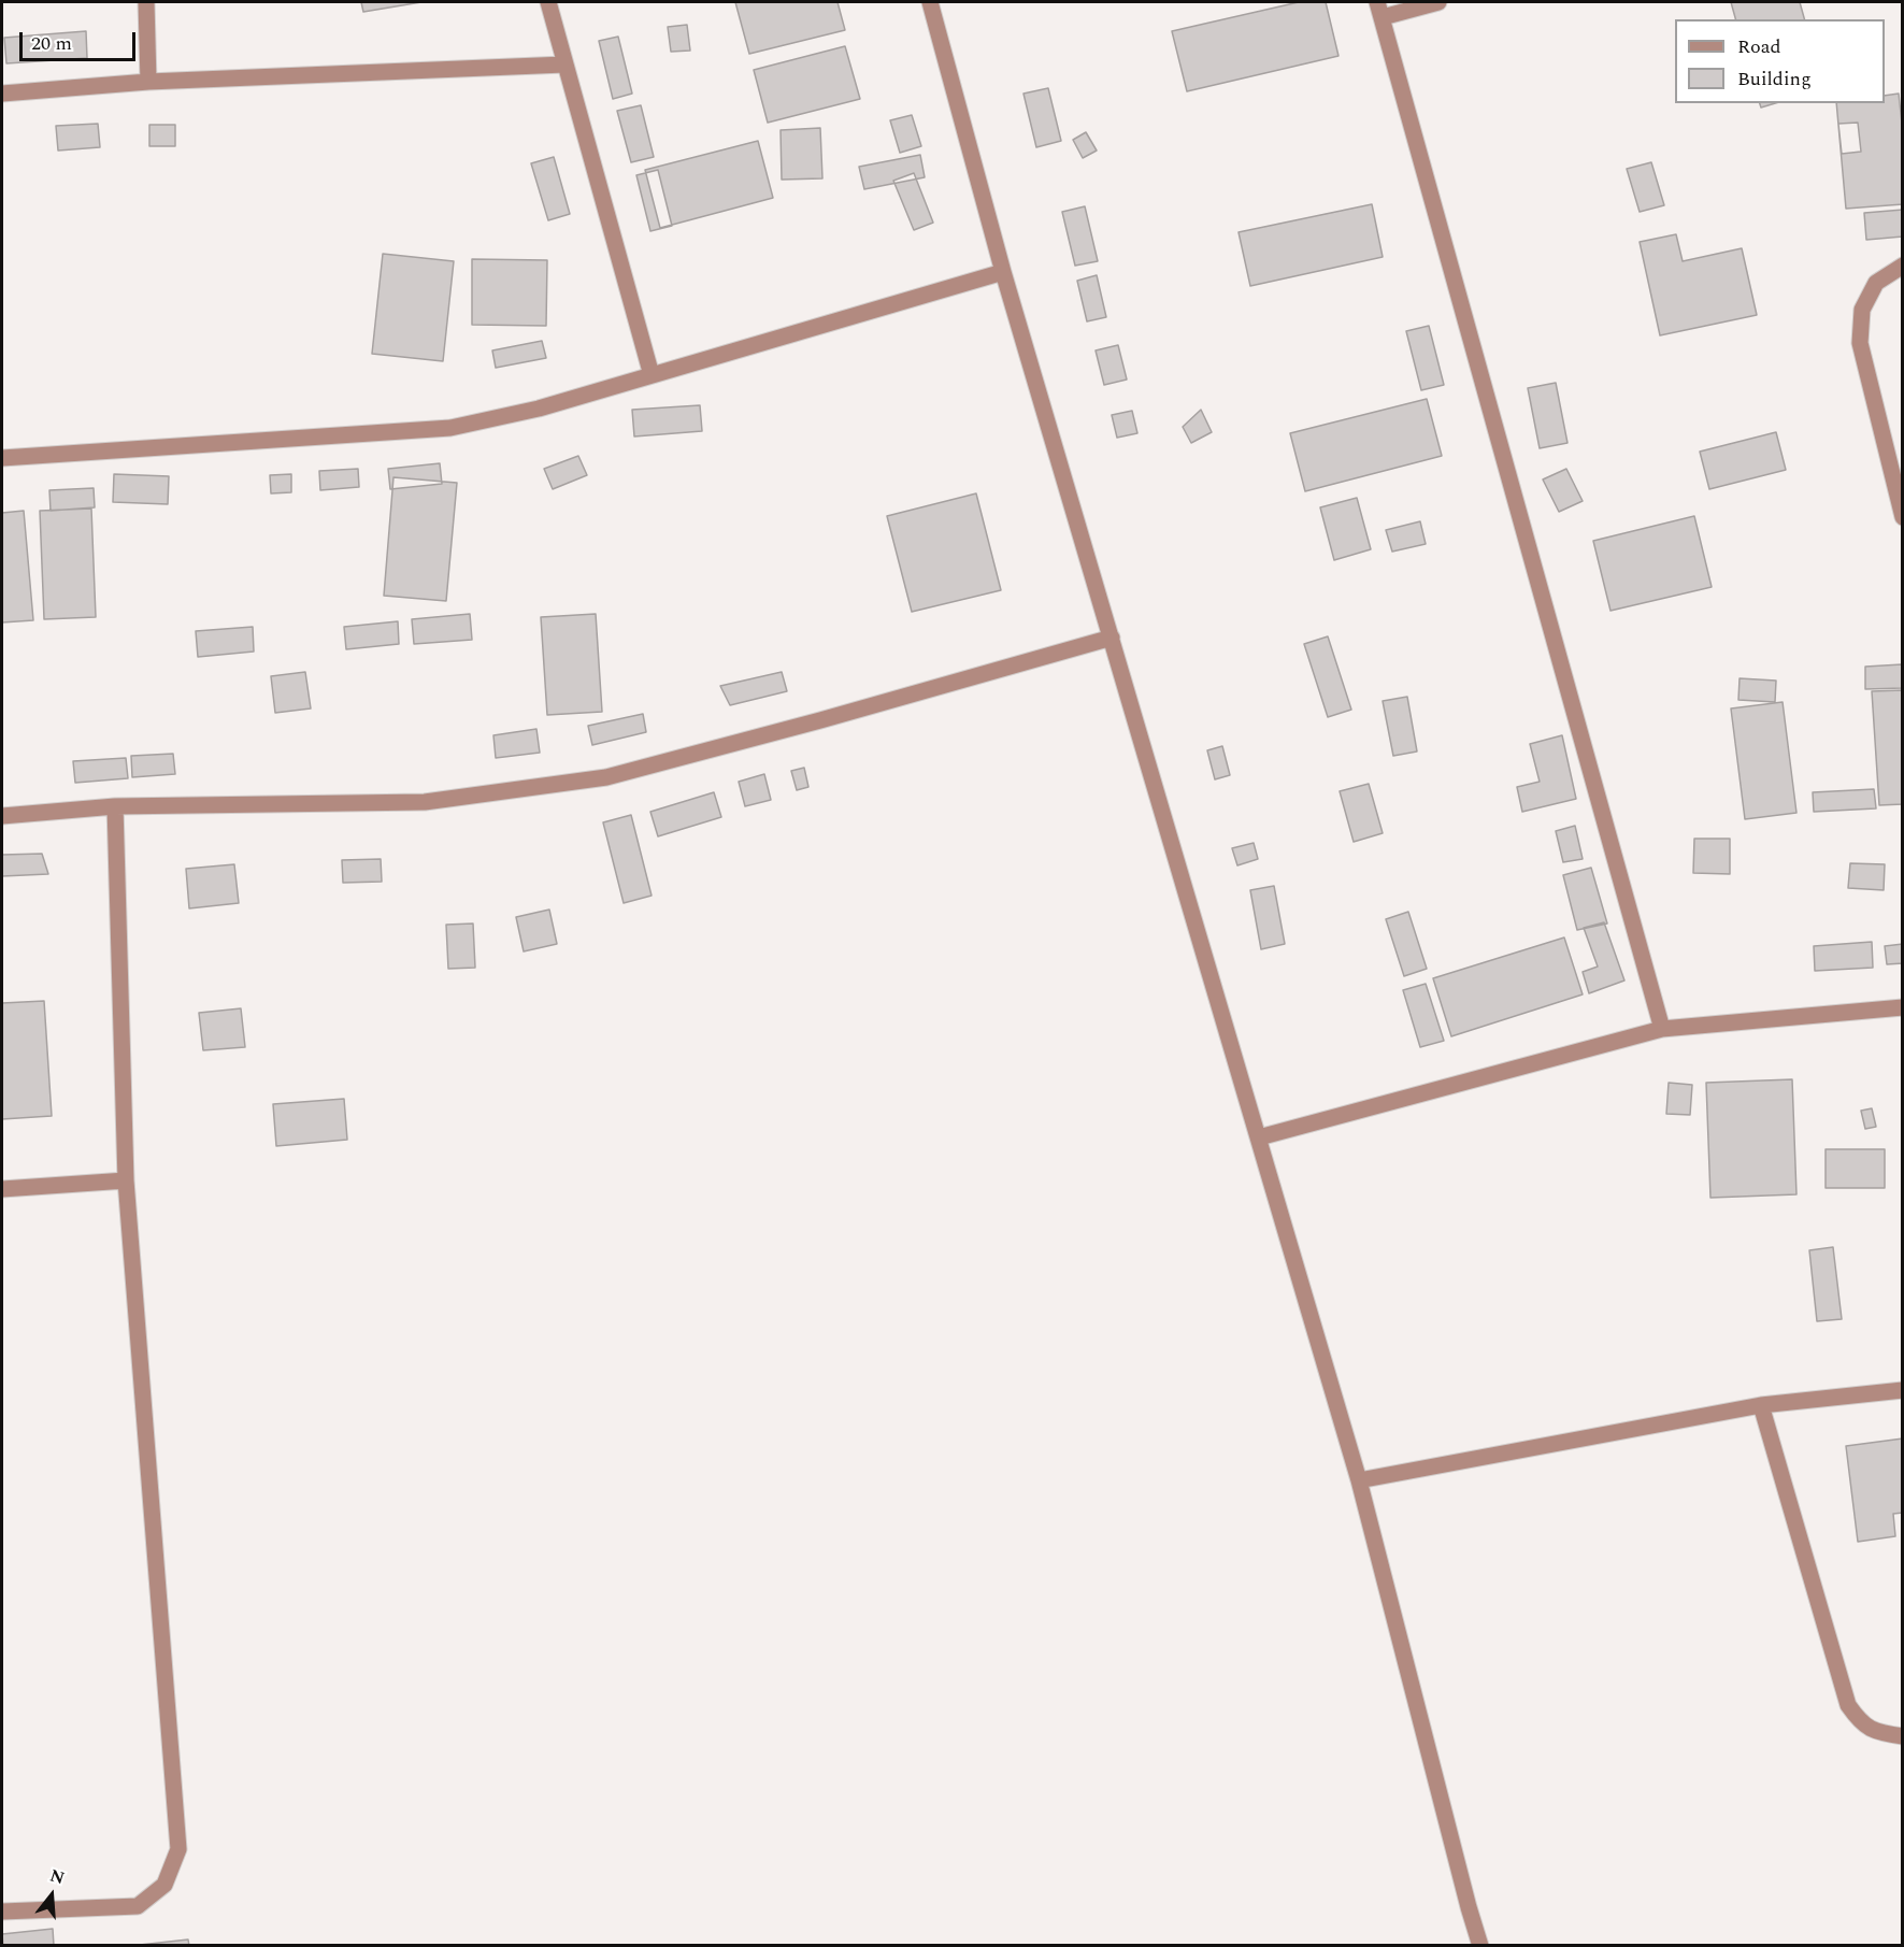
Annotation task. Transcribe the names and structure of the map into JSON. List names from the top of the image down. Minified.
{"legend":["Road","Building"],"scale_bar":"20 m","north":"top"}
